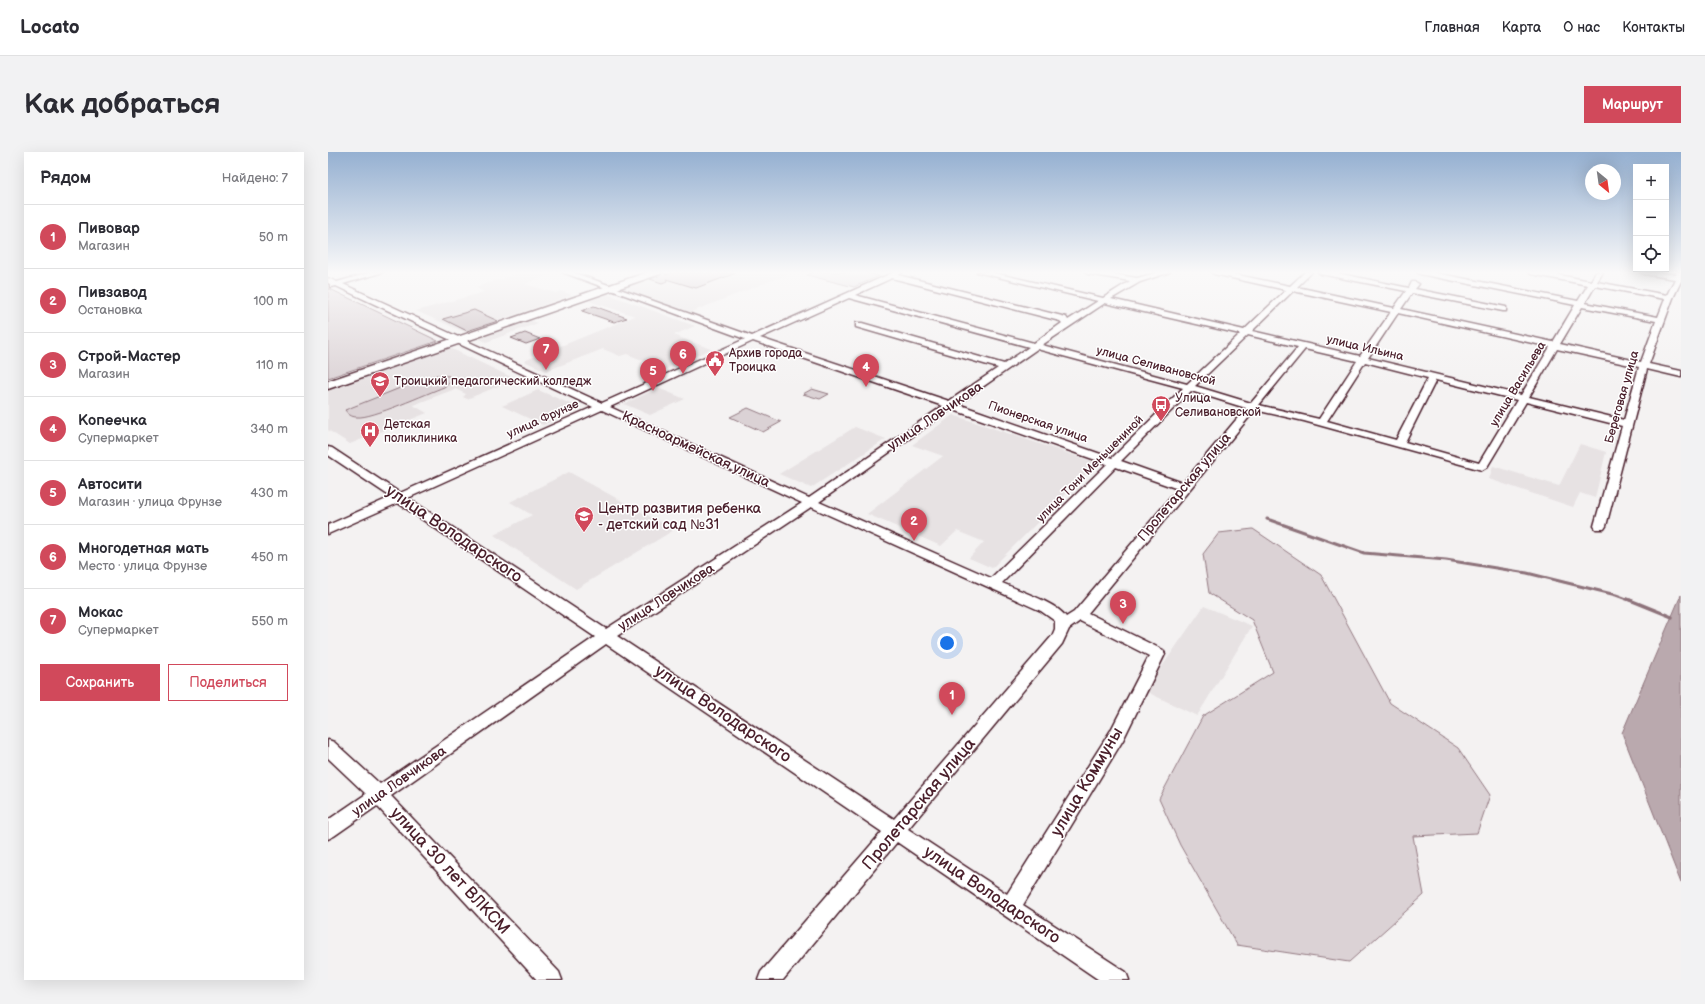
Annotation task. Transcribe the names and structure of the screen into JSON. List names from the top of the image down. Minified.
{"streets":{"street":["улица Ильина","улица Селивановской","улица Васильева","Береговая улица","улица Ловчикова","улица Фрунзе","Пионерская улица","Красноармейская улица","улица Тони Меньшениной","Пролетарская улица","улица Володарского","улица Коммуны","улица 30 лет ВЛКСМ"]},"crossings":[["улица Ильина","улица Васильева"],["улица Ильина","Береговая улица"],["улица Ильина","улица Тони Меньшениной"],["улица Ильина","Пролетарская улица"],["улица Селивановской","улица Васильева"],["улица Селивановской","улица Ловчикова"],["улица Селивановской","улица Тони Меньшениной"],["улица Селивановской","Пролетарская улица"],["улица Ловчикова","Пионерская улица"],["улица Ловчикова","Красноармейская улица"],["улица Ловчикова","улица Володарского"],["улица Ловчикова","улица 30 лет ВЛКСМ"],["улица Фрунзе","Пионерская улица"],["улица Фрунзе","Красноармейская улица"],["улица Фрунзе","улица Володарского"],["Пионерская улица","улица Тони Меньшениной"],["Пионерская улица","Пролетарская улица"],["Красноармейская улица","улица Тони Меньшениной"],["Красноармейская улица","Пролетарская улица"],["Пролетарская улица","улица Володарского"],["Пролетарская улица","улица Коммуны"],["улица Володарского","улица Коммуны"]],"places":{"public building":["Архив города Троицка"],"school or university":["Троицкий педагогический колледж","Центр развития ребенка - детский сад №31"],"bus stop":["Улица Селивановской"],"hospital":["Детская поликлиника"]},"north":"bottom right","page":{"header":"Locato","nav":["Главная","Карта","О нас","Контакты"],"buttons":["Маршрут",["Сохранить","Поделиться"]],"title":"Как добраться","heading":["Рядом","Найдено: 7"],"map_buttons":["+","−"],"list":[{"mark":"1","name":"Пивовар","note":"Магазин","value":"50 m"},{"mark":"2","name":"Пивзавод","note":"Остановка","value":"100 m"},{"mark":"3","name":"Строй-Мастер","note":"Магазин","value":"110 m"},{"mark":"4","name":"Копеечка","note":"Супермаркет","value":"340 m"},{"mark":"5","name":"Автосити","note":"Магазин · улица Фрунзе","value":"430 m"},{"mark":"6","name":"Многодетная мать","note":"Место · улица Фрунзе","value":"450 m"},{"mark":"7","name":"Мокас","note":"Супермаркет","value":"550 m"}],"pins":["7","6","4","5","2","3","1"]}}
